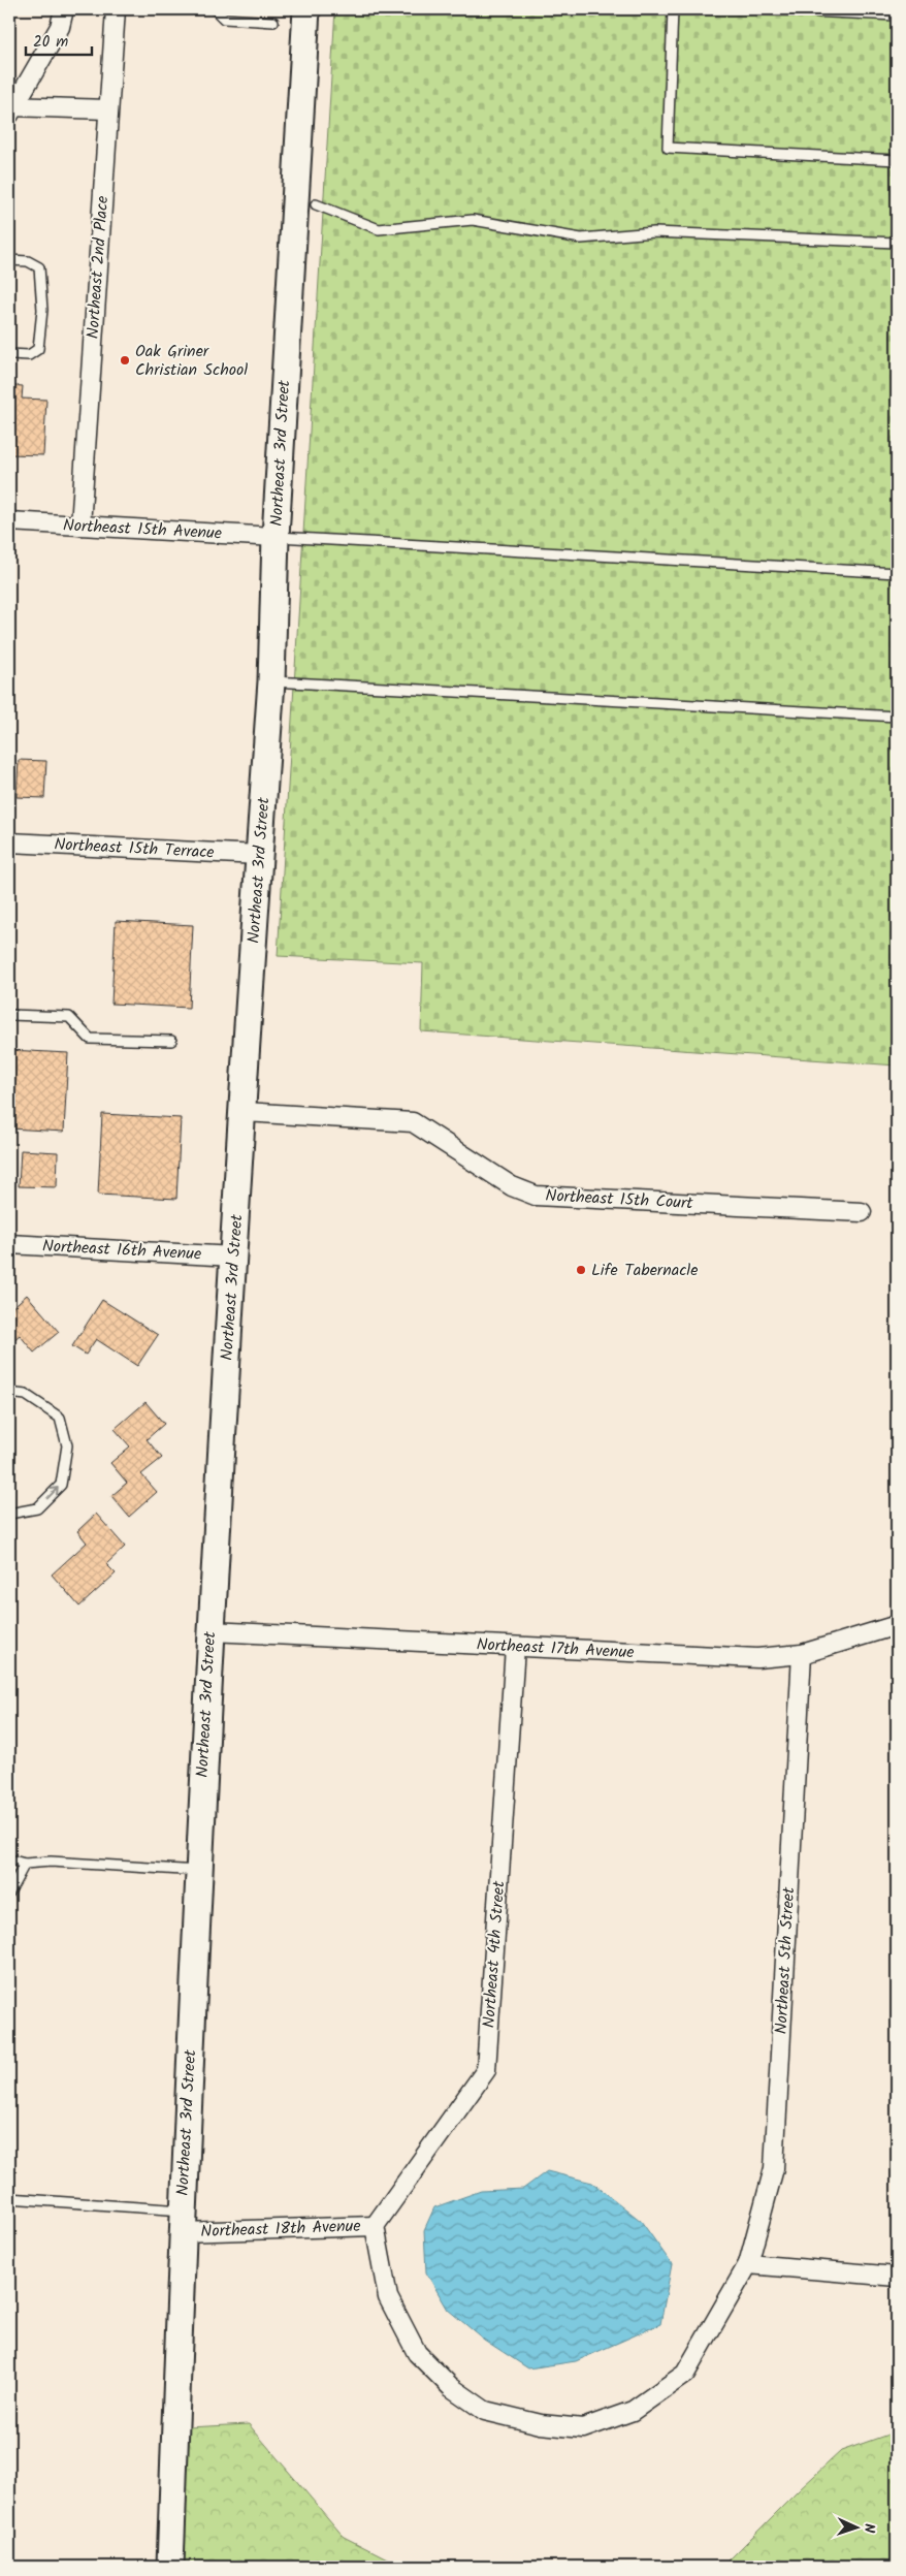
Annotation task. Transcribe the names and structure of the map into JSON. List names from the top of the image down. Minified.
{"streets":{"street":["Northeast 2nd Place","Northeast 3rd Street","Northeast 15th Avenue","Northeast 15th Terrace","Northeast 15th Court","Northeast 16th Avenue","Northeast 17th Avenue","Northeast 4th Street","Northeast 5th Street","Northeast 18th Avenue"]},"crossings":[["Northeast 2nd Place","Northeast 15th Avenue"],["Northeast 3rd Street","Northeast 15th Avenue"],["Northeast 3rd Street","Northeast 15th Terrace"],["Northeast 3rd Street","Northeast 15th Court"],["Northeast 3rd Street","Northeast 16th Avenue"],["Northeast 3rd Street","Northeast 17th Avenue"],["Northeast 3rd Street","Northeast 18th Avenue"],["Northeast 17th Avenue","Northeast 4th Street"],["Northeast 17th Avenue","Northeast 5th Street"],["Northeast 4th Street","Northeast 18th Avenue"],["Northeast 5th Street","Northeast 18th Avenue"]],"places":["Oak Griner Christian School","Life Tabernacle"],"scale_bar":"20 m","north":"right"}
